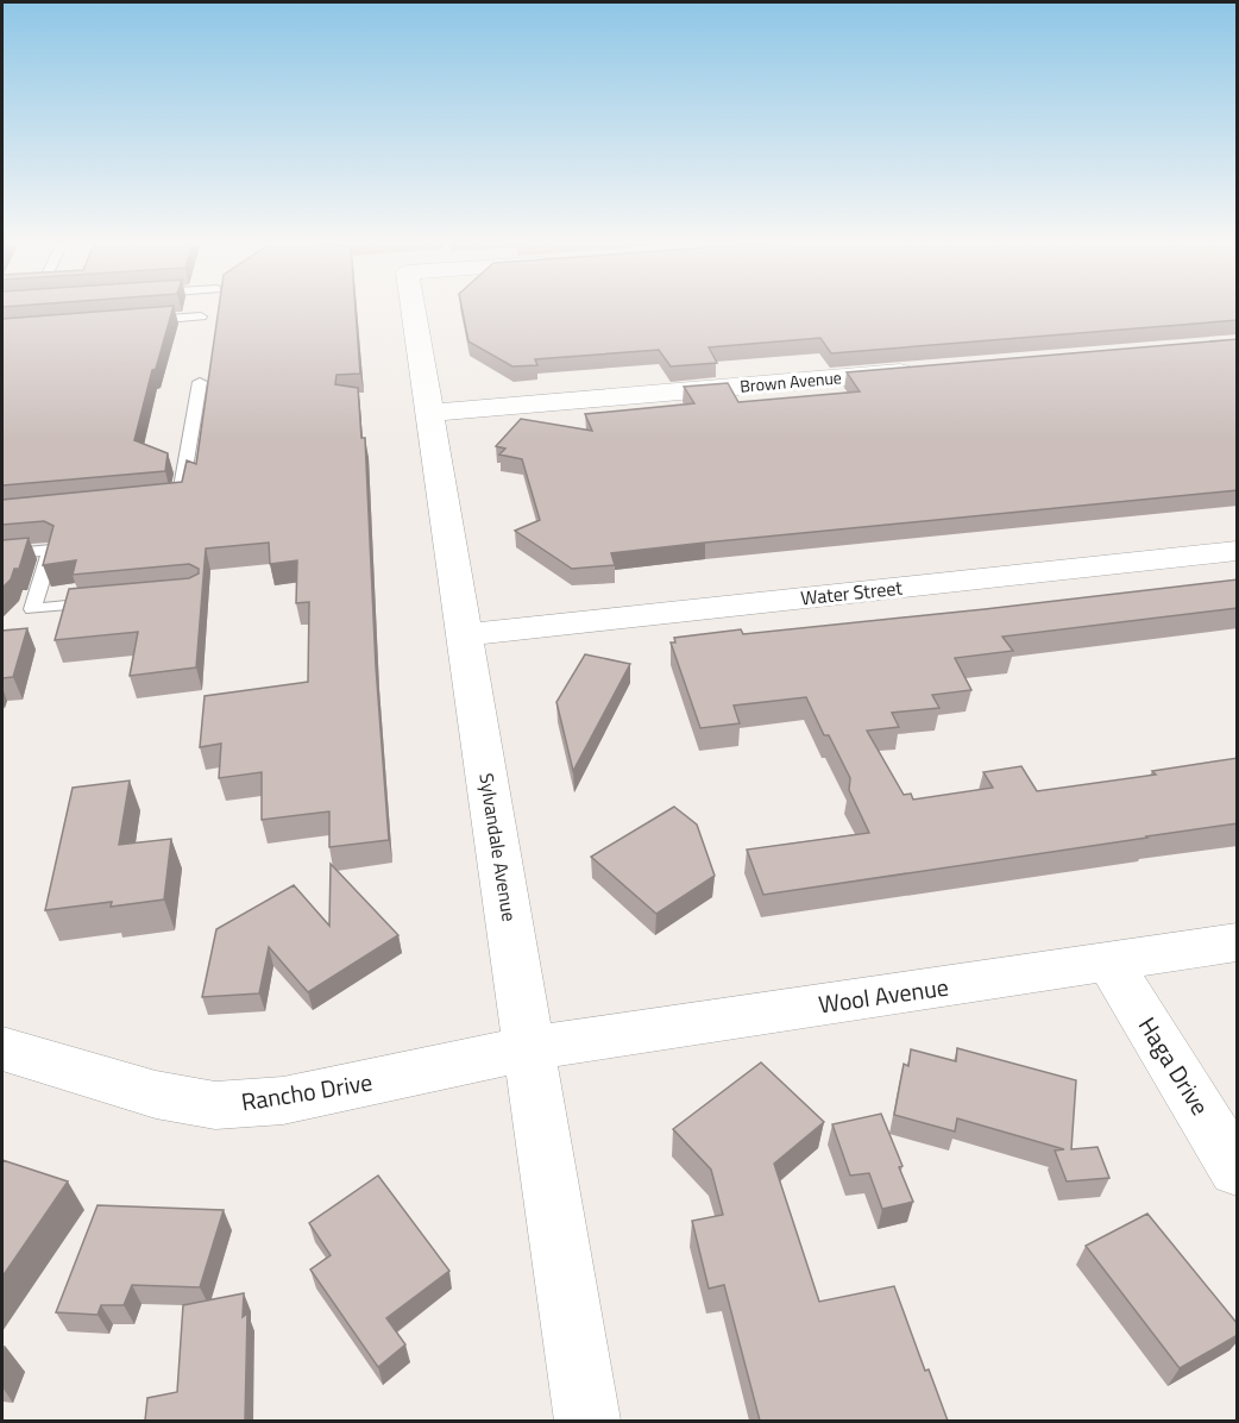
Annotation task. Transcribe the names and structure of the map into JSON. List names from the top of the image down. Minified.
{"streets":{"street":["Brown Avenue","Water Street","Sylvandale Avenue","Wool Avenue","Haga Drive","Rancho Drive"]},"crossings":[["Brown Avenue","Sylvandale Avenue"],["Water Street","Sylvandale Avenue"],["Sylvandale Avenue","Wool Avenue"],["Sylvandale Avenue","Rancho Drive"],["Wool Avenue","Haga Drive"],["Wool Avenue","Rancho Drive"]]}
